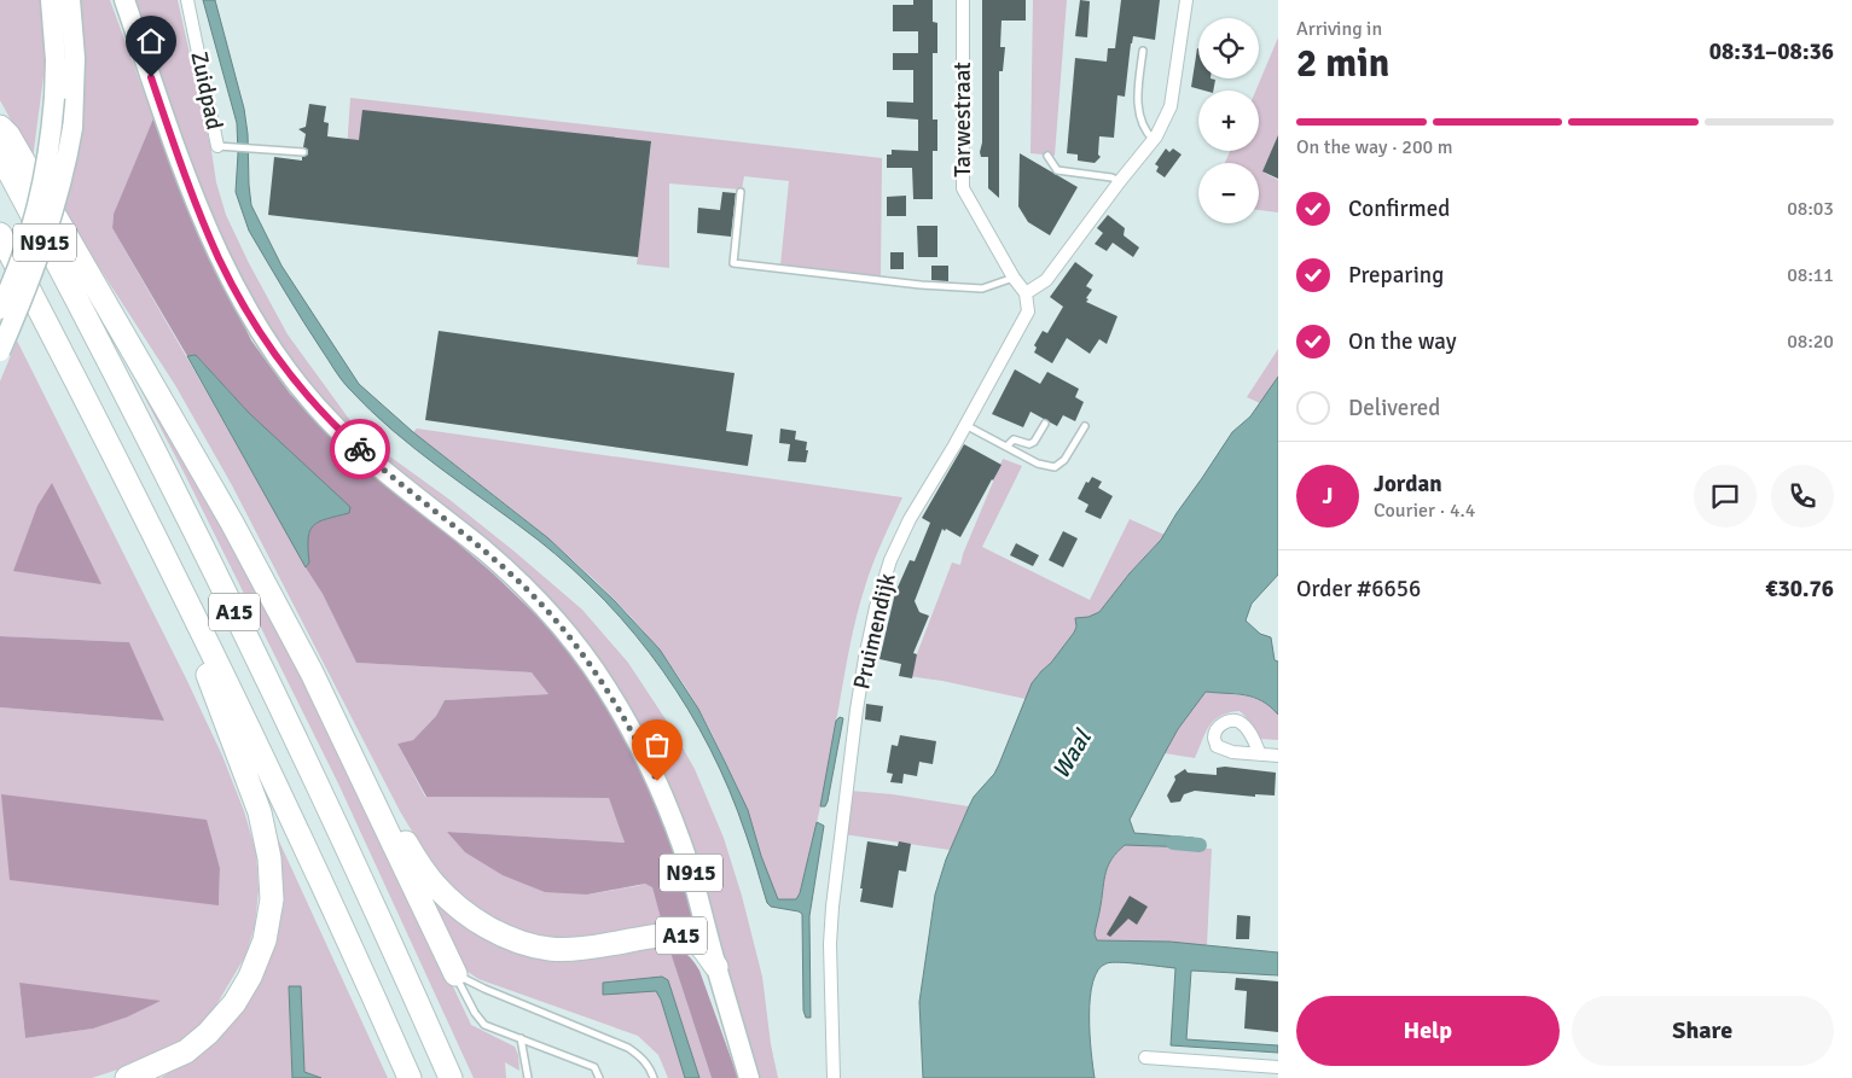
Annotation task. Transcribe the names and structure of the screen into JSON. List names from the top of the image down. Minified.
{"streets":{"highway":["A15"],"main road":["N915"],"street":["Zuidpad","Tarwestraat","Pruimendijk"]},"crossings":[["Tarwestraat","Pruimendijk"],["N915","A15"]],"water":["Waal"],"page":{"heading":["2 min","Arriving in","08:31–08:36"],"panel":["Jordan","Courier · 4.4","Order #6656","€30.76"],"map_buttons":["+","−"],"bar":"On the way · 200 m","list":[["Confirmed","08:03"],["Preparing","08:11"],["On the way","08:20"],"Delivered"],"round":"J","buttons":["Help","Share"]}}
